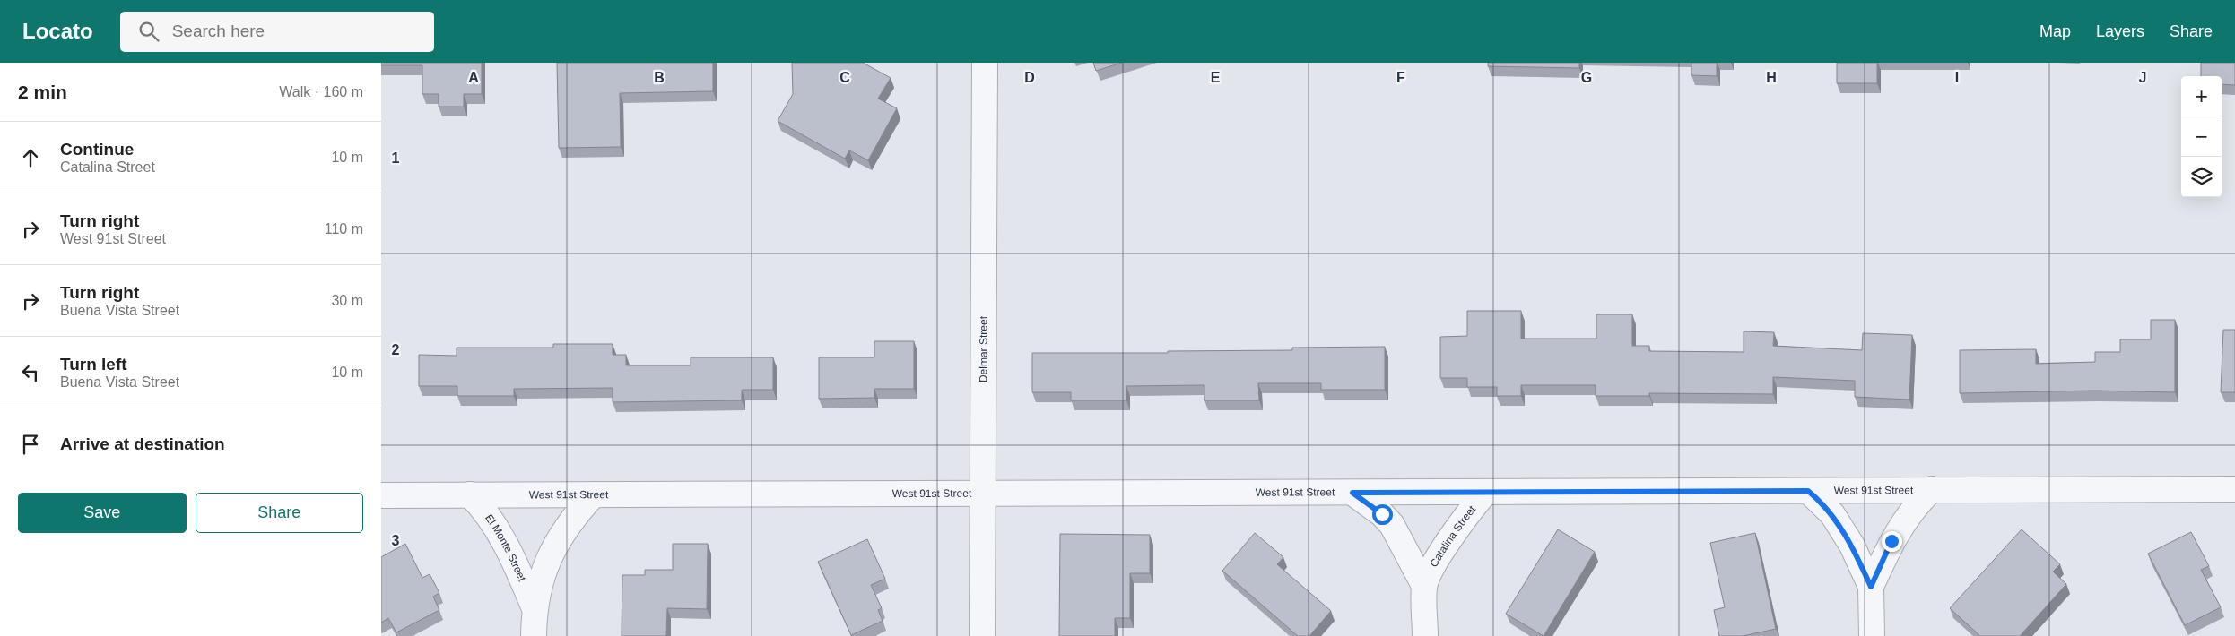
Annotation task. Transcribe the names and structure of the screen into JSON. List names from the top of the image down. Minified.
{"streets":{"street":["Delmar Street","West 91st Street","Catalina Street","El Monte Street"]},"crossings":[["Delmar Street","West 91st Street"],["West 91st Street","Catalina Street"],["West 91st Street","El Monte Street"]],"page":{"header":"Locato","search":"Search here","nav":["Map","Layers","Share"],"heading":["2 min","Walk · 160 m"],"map_buttons":["+","−"],"list":[["Continue","Catalina Street","10 m"],["Turn right","West 91st Street","110 m"],["Turn right","Buena Vista Street","30 m"],["Turn left","Buena Vista Street","10 m"],"Arrive at destination"],"buttons":["Save","Share"]},"grid":{"columns":["A","B","C","D","E","F","G","H","I","J"],"rows":["1","2","3"]}}
